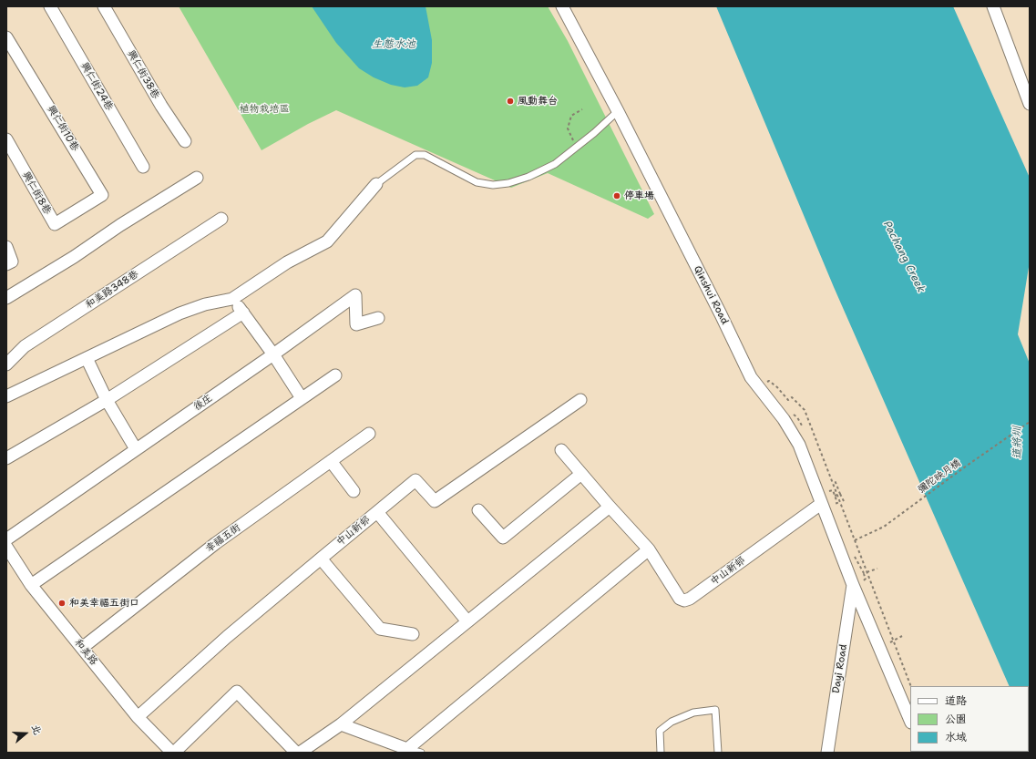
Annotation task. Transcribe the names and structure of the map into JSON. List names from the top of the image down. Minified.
{"streets":{"street":["興仁街38巷","興仁街24巷","興仁街10巷","興仁街8巷","和美路348巷","Qinshui Road","後庄","中山新邨","幸福五街","和美路","Dayi Road"],"path":["彌陀映月橋"]},"crossings":[["興仁街10巷","興仁街8巷"],["Qinshui Road","中山新邨"],["Qinshui Road","Dayi Road"],["中山新邨","和美路"],["幸福五街","和美路"]],"water":["生態水池","Pachang Creek","道將圳"],"parks":["植物栽培區"],"places":["風動舞台","停車場","和美幸福五街口"],"legend":["道路","公園","水域"],"north":"right"}
